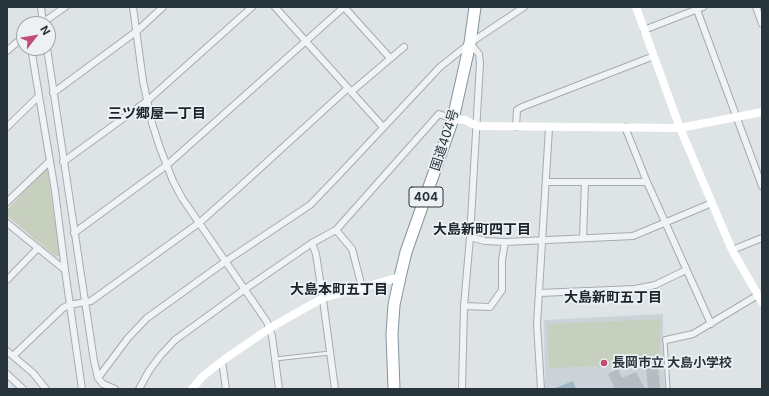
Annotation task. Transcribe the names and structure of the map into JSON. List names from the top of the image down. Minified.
{"streets":{"highway":["国道404号","404"]},"districts":["三ツ郷屋一丁目","大島新町四丁目","大島本町五丁目","大島新町五丁目"],"places":["長岡市立 大島小学校"],"north":"top right"}
